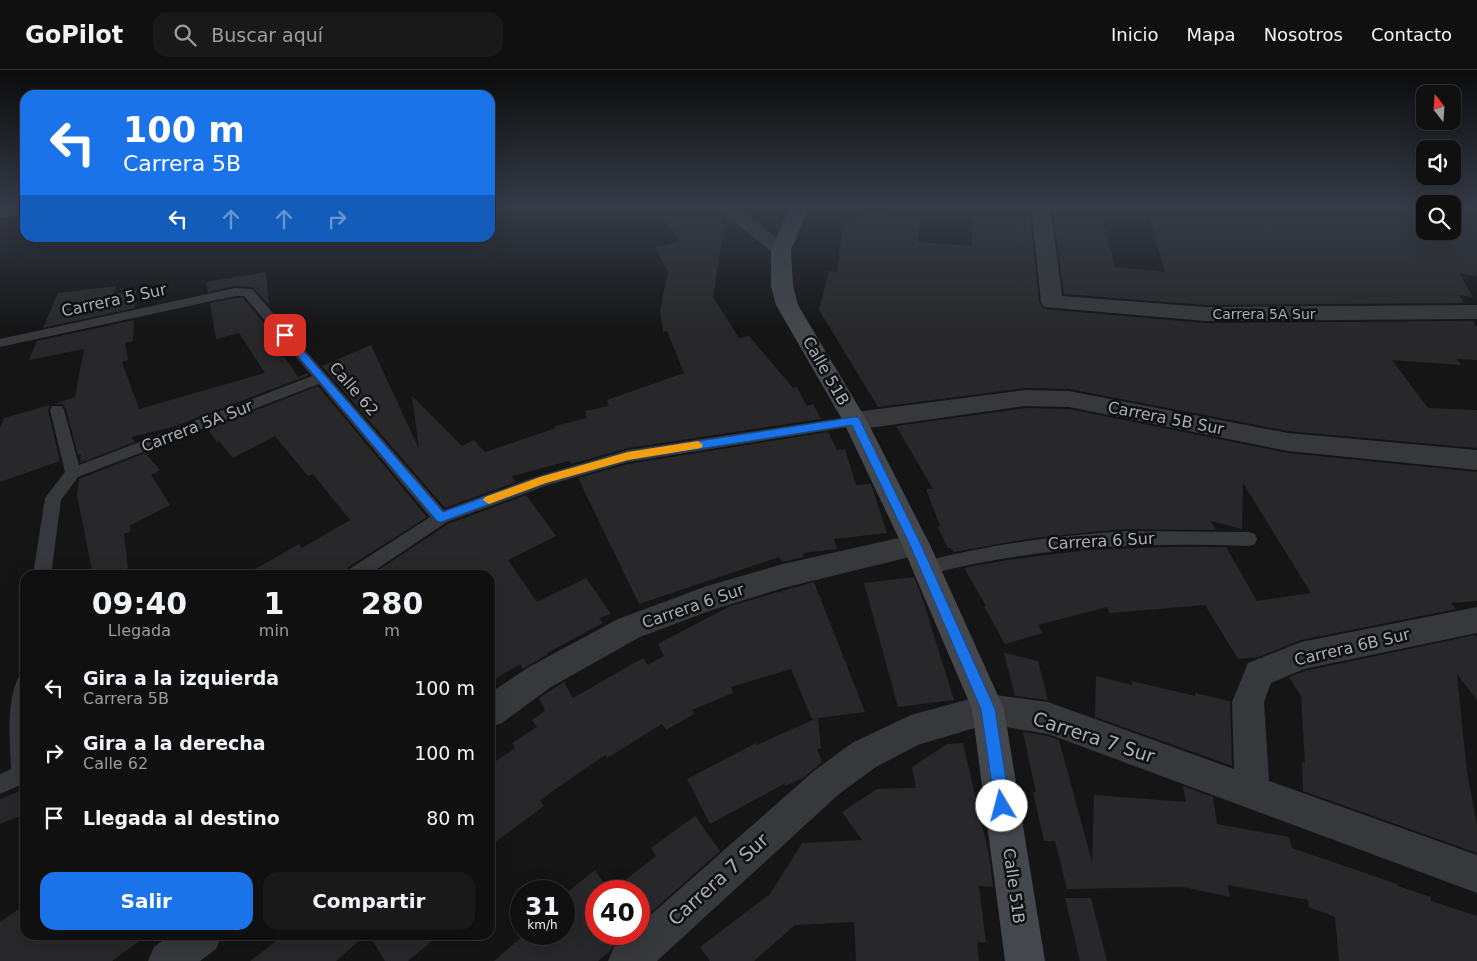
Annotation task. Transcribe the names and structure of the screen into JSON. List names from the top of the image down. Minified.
{"streets":{"street":["Carrera 5A Sur","Calle 51B","Carrera 5B Sur","Carrera 6 Sur","Carrera 6B Sur","Carrera 7 Sur"],"lane":["Carrera 5 Sur","Calle 62"]},"crossings":[["Carrera 5 Sur","Calle 62"],["Carrera 5A Sur","Calle 62"],["Calle 51B","Carrera 5B Sur"],["Calle 51B","Carrera 6 Sur"],["Calle 51B","Carrera 7 Sur"],["Carrera 6B Sur","Carrera 7 Sur"]],"north":"top","page":{"header":"GoPilot","search":"Buscar aquí","nav":["Inicio","Mapa","Nosotros","Contacto"],"turn":["100 m","Carrera 5B"],"eta":["09:40","Llegada","1","min","280","m"],"list":[{"name":"Gira a la izquierda","note":"Carrera 5B","value":"100 m"},{"name":"Gira a la derecha","note":"Calle 62","value":"100 m"},{"name":"Llegada al destino","value":"80 m"}],"buttons":["Salir","Compartir"],"speed":"31 km/h","limit":"40"}}
